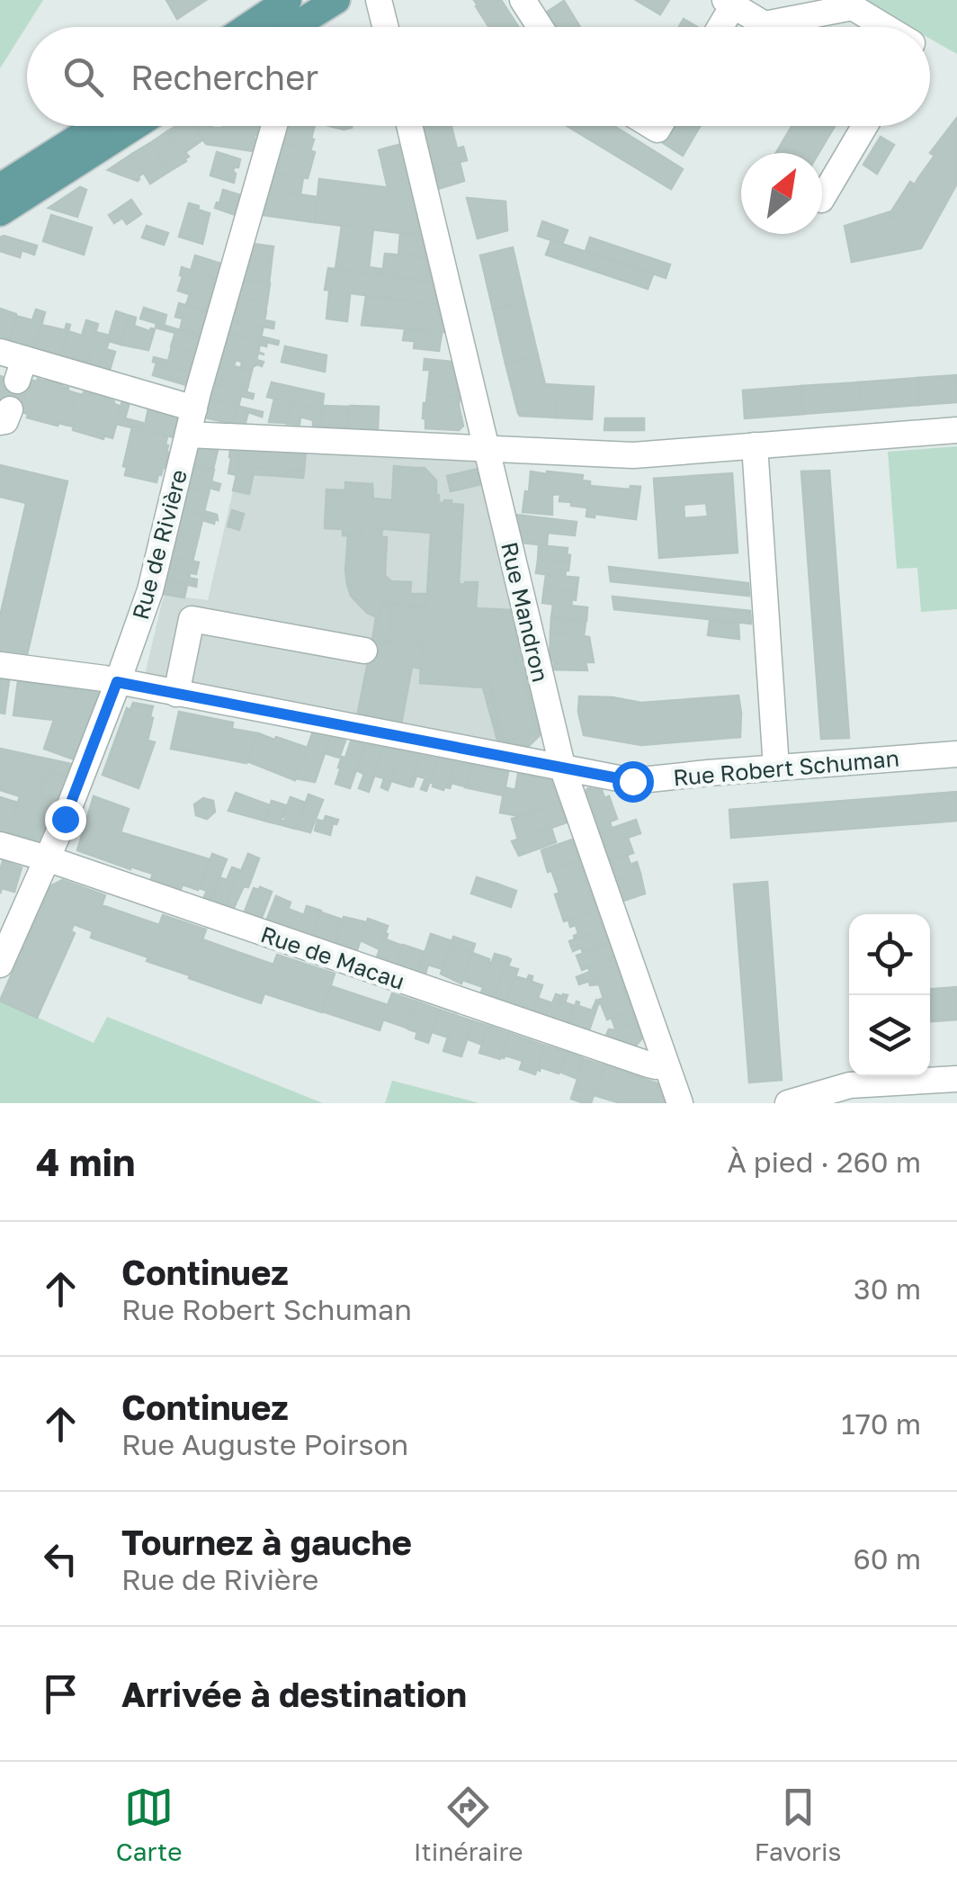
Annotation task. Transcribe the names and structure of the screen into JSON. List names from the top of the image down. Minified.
{"streets":{"street":["Rue de Rivière","Rue Mandron","Rue Robert Schuman","Rue de Macau"]},"crossings":[["Rue de Rivière","Rue Robert Schuman"],["Rue de Rivière","Rue de Macau"],["Rue Mandron","Rue Robert Schuman"],["Rue Mandron","Rue de Macau"]],"north":"top right","page":{"search":"Rechercher","heading":["4 min","À pied · 260 m"],"list":[["Continuez","Rue Robert Schuman","30 m"],["Continuez","Rue Auguste Poirson","170 m"],["Tournez à gauche","Rue de Rivière","60 m"],"Arrivée à destination"],"nav":["Carte","Itinéraire","Favoris"]}}
